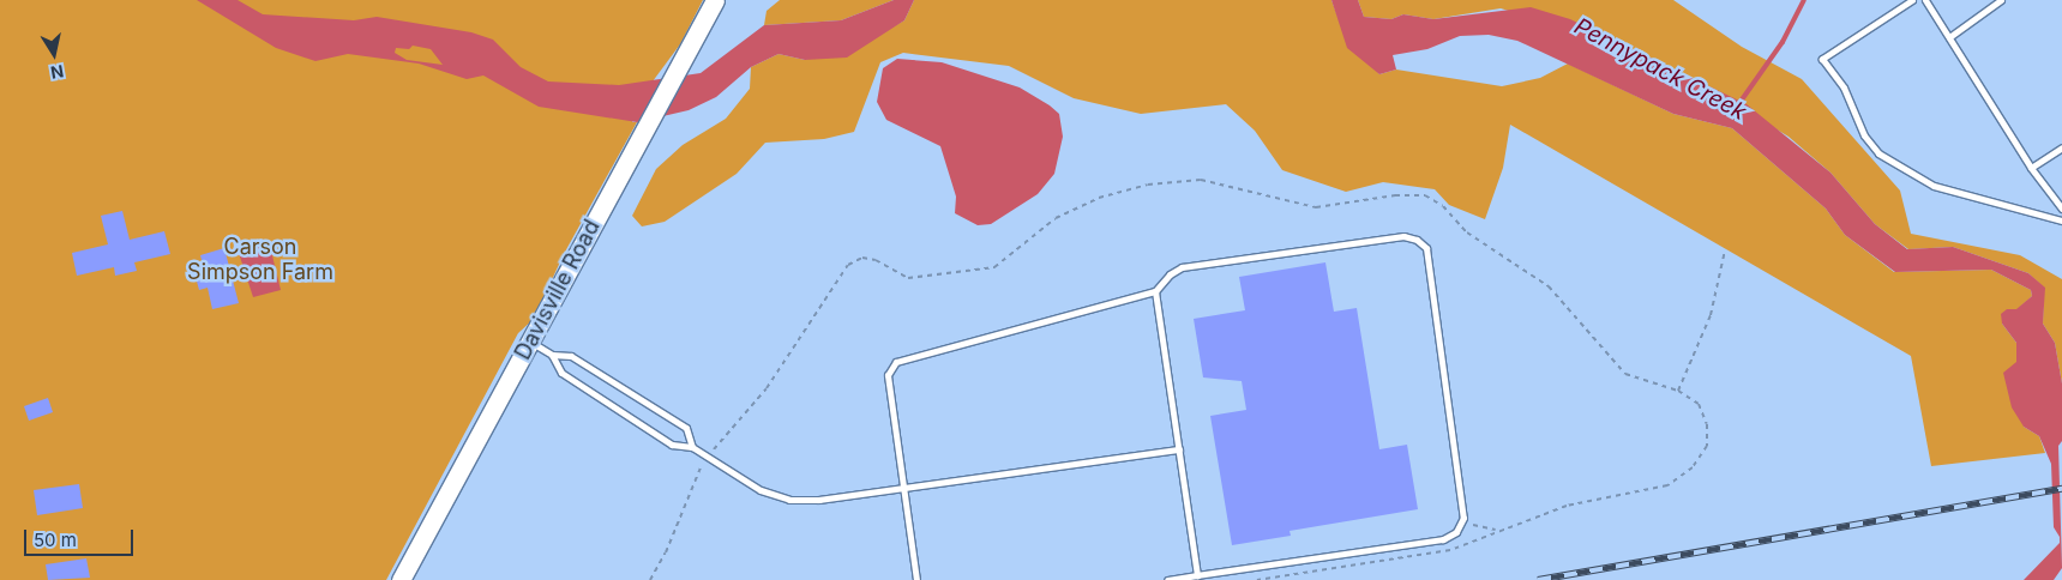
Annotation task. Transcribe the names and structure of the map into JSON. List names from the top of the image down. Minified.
{"streets":{"street":["Davisville Road"]},"water":["Pennypack Creek"],"parks":["Carson Simpson Farm"],"scale_bar":"50 m","north":"bottom"}
